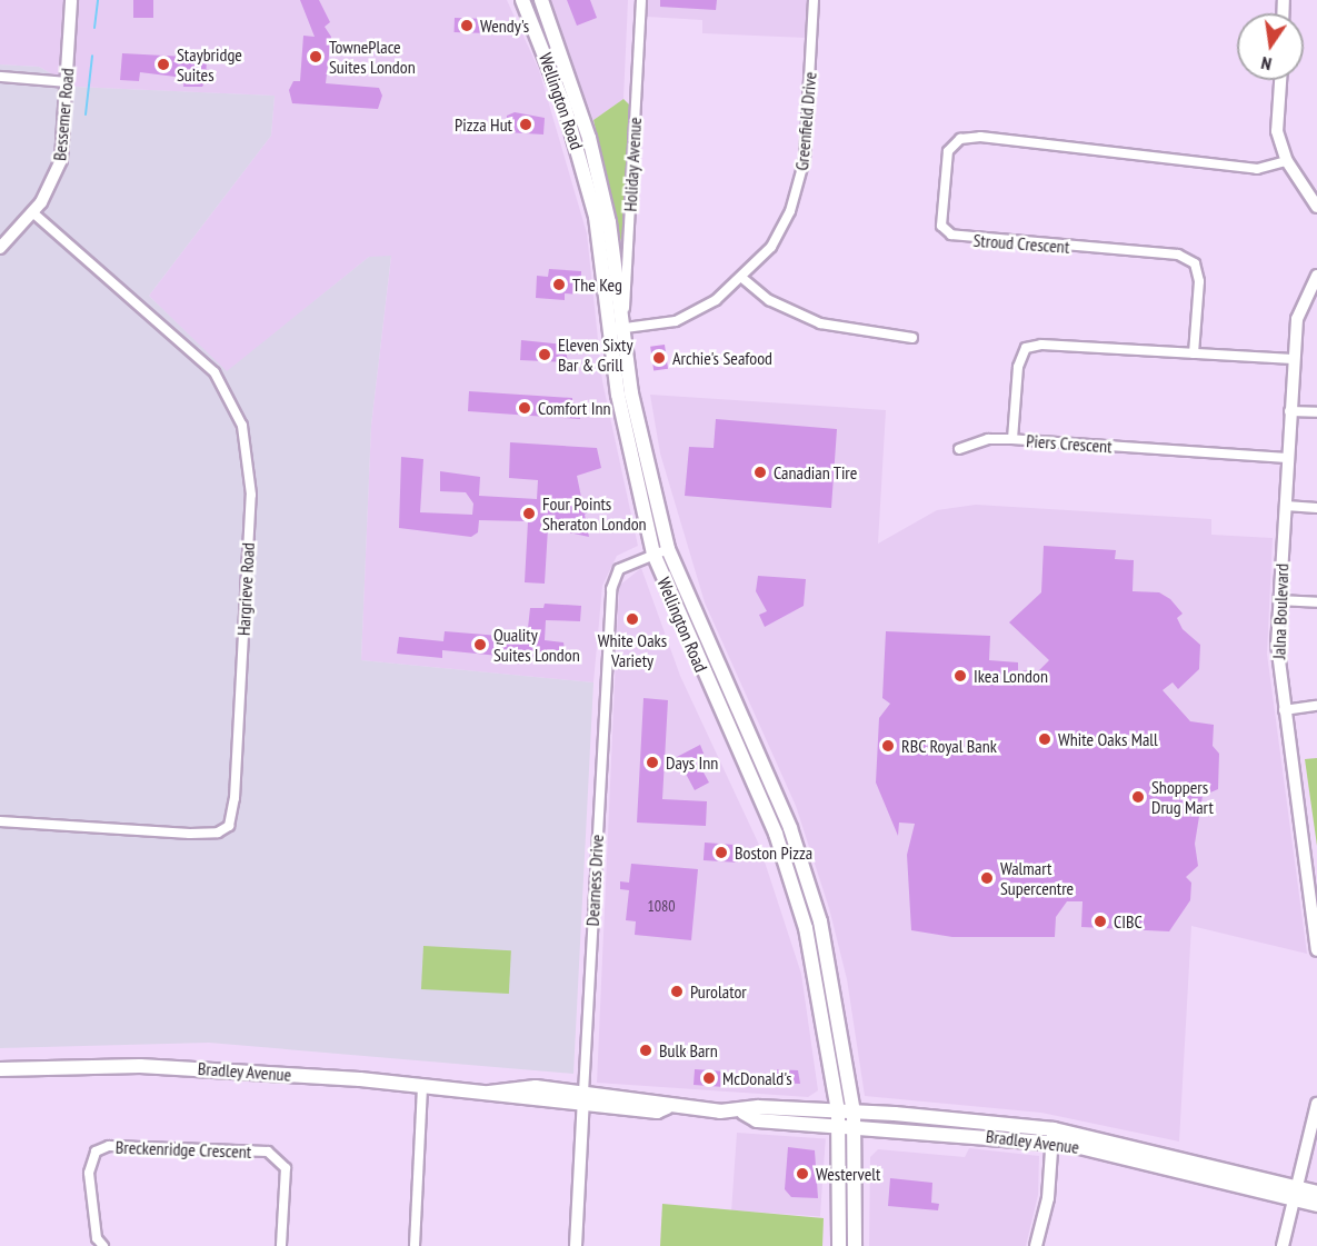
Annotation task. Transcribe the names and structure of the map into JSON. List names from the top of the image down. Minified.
{"streets":{"main road":["Wellington Road","Bradley Avenue"],"street":["Bessemer Road","Greenfield Drive","Holiday Avenue","Stroud Crescent","Piers Crescent","Hargrieve Road","Jalna Boulevard","Dearness Drive","Breckenridge Crescent"]},"crossings":[["Wellington Road","Greenfield Drive"],["Wellington Road","Holiday Avenue"],["Wellington Road","Dearness Drive"],["Wellington Road","Bradley Avenue"],["Bessemer Road","Hargrieve Road"],["Greenfield Drive","Holiday Avenue"],["Stroud Crescent","Piers Crescent"],["Piers Crescent","Jalna Boulevard"],["Dearness Drive","Bradley Avenue"]],"places":["Wendy's","TownePlace Suites London","Staybridge Suites","Pizza Hut","The Keg","Eleven Sixty Bar & Grill","Archie's Seafood","Comfort Inn","Canadian Tire","Four Points Sheraton London","White Oaks Variety","Quality Suites London","Ikea London","White Oaks Mall","RBC Royal Bank","Days Inn","Shoppers Drug Mart","Boston Pizza","Walmart Supercentre","CIBC","Purolator","Bulk Barn","McDonald's","Westervelt"],"house_numbers":["1080"],"north":"bottom"}
